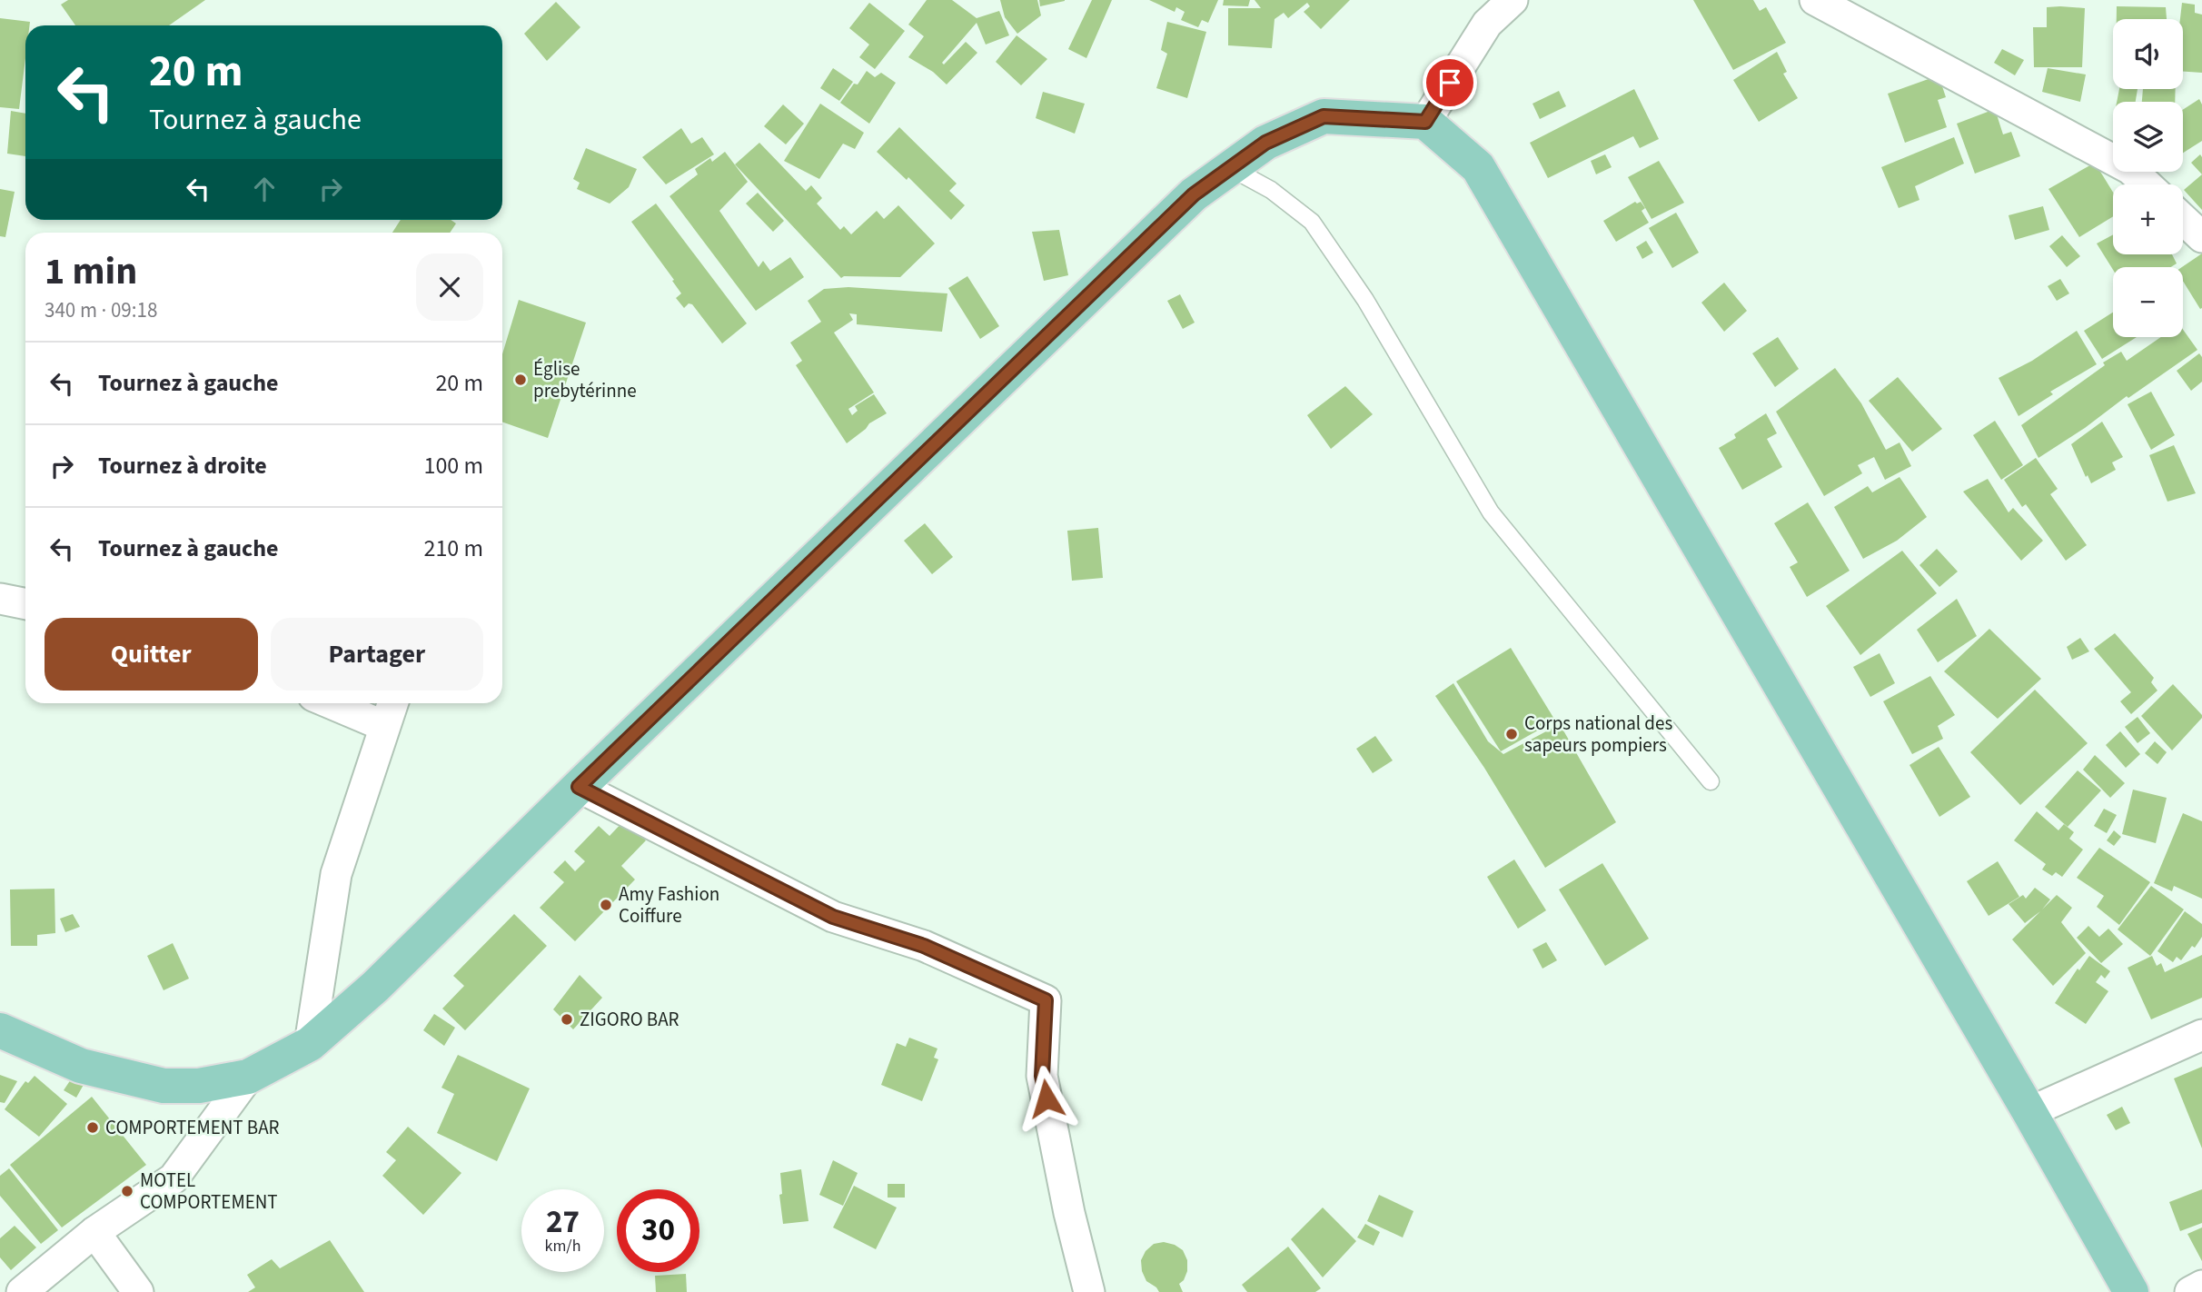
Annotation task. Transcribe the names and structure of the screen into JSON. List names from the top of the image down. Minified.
{"places":["Église prebytérinne","Corps national des sapeurs pompiers","Amy Fashion Coiffure","ZIGORO BAR","COMPORTEMENT BAR","MOTEL COMPORTEMENT"],"page":{"map_buttons":["+","−"],"turn":["20 m","Tournez à gauche"],"heading":["1 min","340 m · 09:18"],"list":[{"name":"Tournez à gauche","value":"20 m"},{"name":"Tournez à droite","value":"100 m"},{"name":"Tournez à gauche","value":"210 m"}],"buttons":["Quitter","Partager"],"speed":"27 km/h","limit":"30"}}
